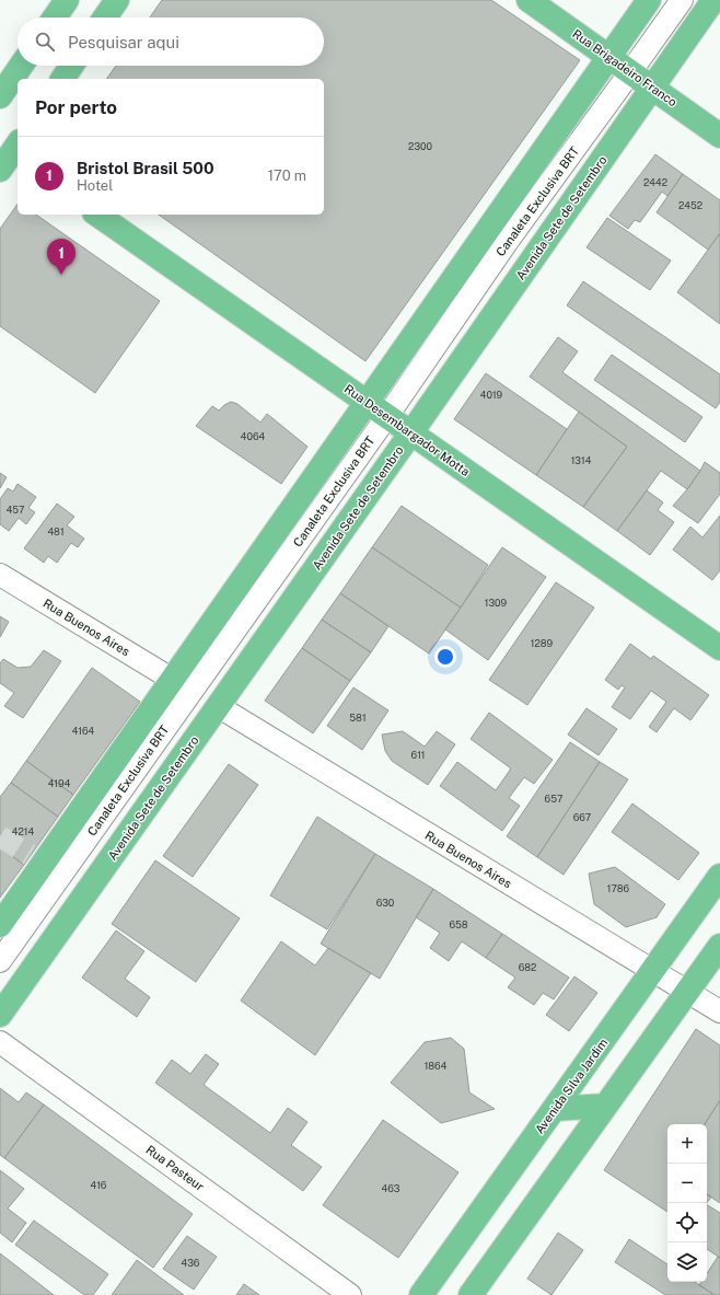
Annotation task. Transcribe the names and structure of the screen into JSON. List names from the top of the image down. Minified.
{"streets":{"main road":["Rua Brigadeiro Franco","Avenida Sete de Setembro","Rua Desembargador Motta","Avenida Silva Jardim"],"street":["Canaleta Exclusiva BRT","Rua Buenos Aires","Rua Pasteur"]},"crossings":[["Rua Brigadeiro Franco","Canaleta Exclusiva BRT"],["Rua Brigadeiro Franco","Avenida Sete de Setembro"],["Canaleta Exclusiva BRT","Rua Desembargador Motta"],["Avenida Sete de Setembro","Rua Desembargador Motta"],["Avenida Sete de Setembro","Rua Buenos Aires"],["Rua Buenos Aires","Avenida Silva Jardim"]],"house_numbers":["2300","2442","2452","4019","4064","1314","457","481","1309","1289","581","4164","611","4194","657","667","4214","1786","630","658","682","1864","416","463","436"],"page":{"search":"Pesquisar aqui","heading":"Por perto","list":[{"mark":"1","name":"Bristol Brasil 500","note":"Hotel","value":"170 m"}],"pins":"1","map_buttons":["+","−"]}}
